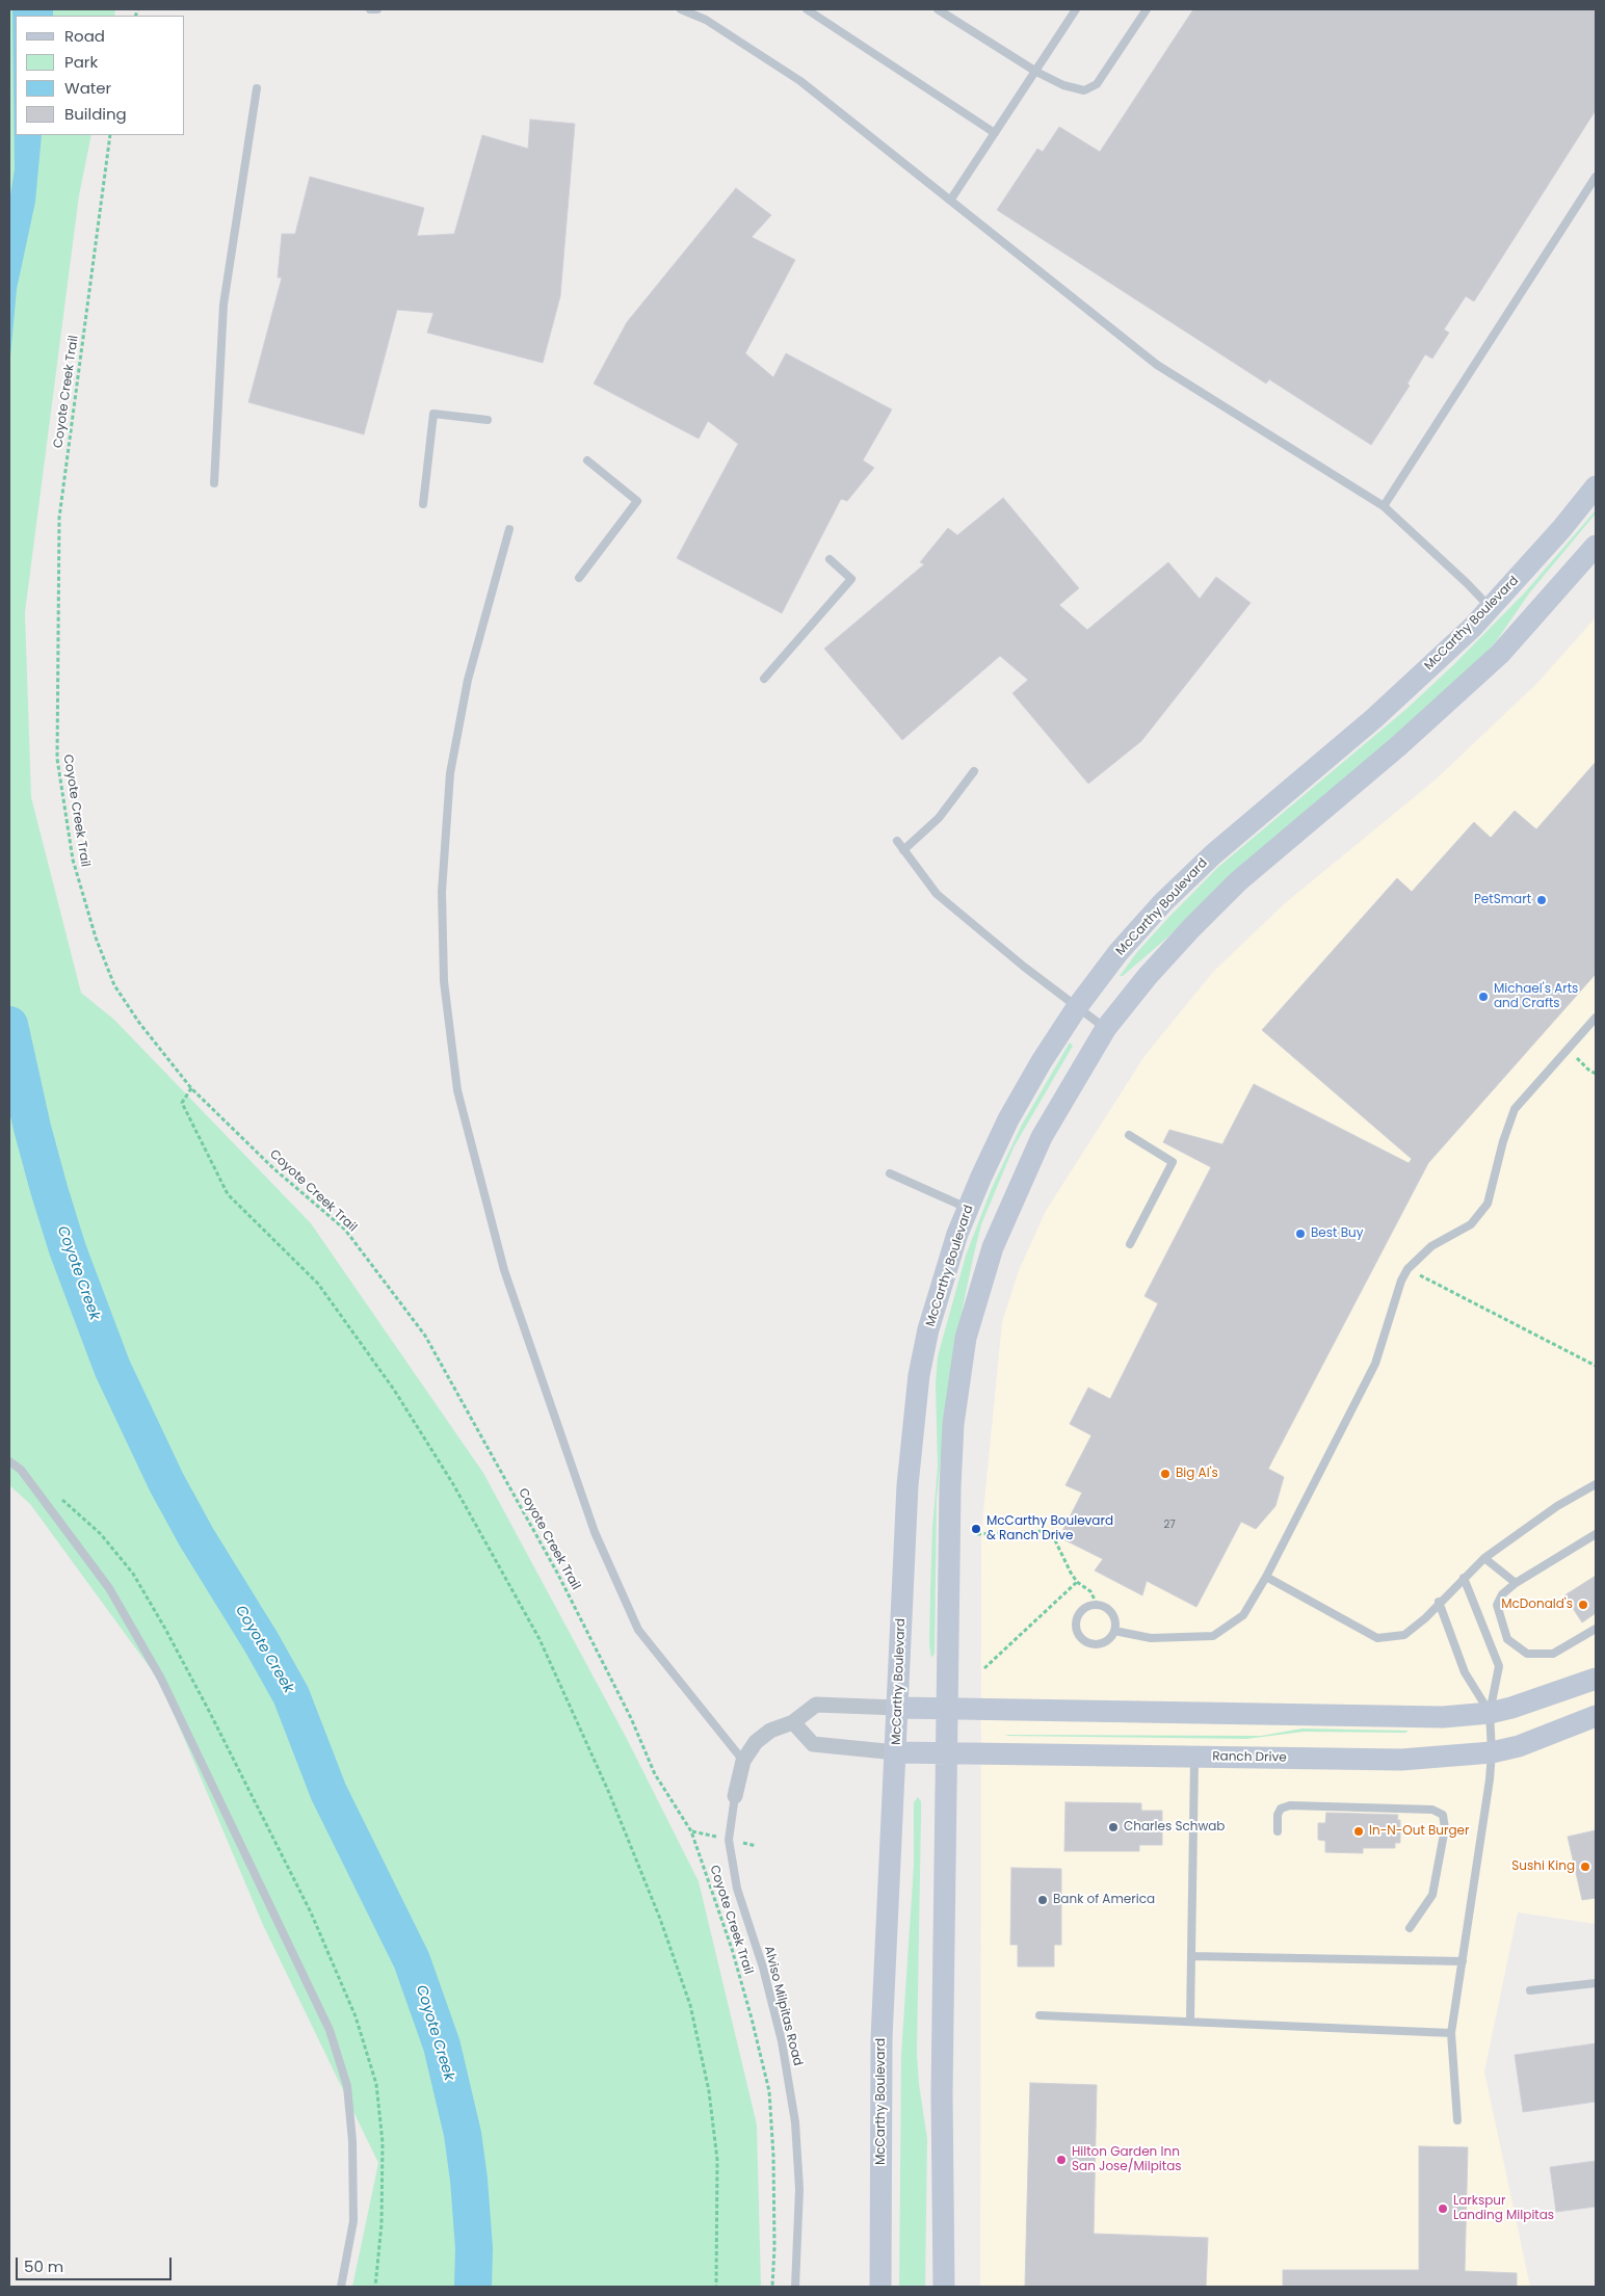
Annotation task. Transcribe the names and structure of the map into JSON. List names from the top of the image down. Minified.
{"streets":{"main road":["McCarthy Boulevard","Ranch Drive"],"lane":["Alviso Milpitas Road"],"path":["Coyote Creek Trail"]},"crossings":[["McCarthy Boulevard","Ranch Drive"]],"water":["Coyote Creek"],"places":["PetSmart","Michael's Arts and Crafts","Best Buy","Big Al's","McCarthy Boulevard & Ranch Drive","McDonald's","Charles Schwab","In-N-Out Burger","Sushi King","Bank of America","Hilton Garden Inn San Jose/Milpitas","Larkspur Landing Milpitas"],"house_numbers":["27"],"legend":["Road","Park","Water","Building"],"scale_bar":"50 m"}
